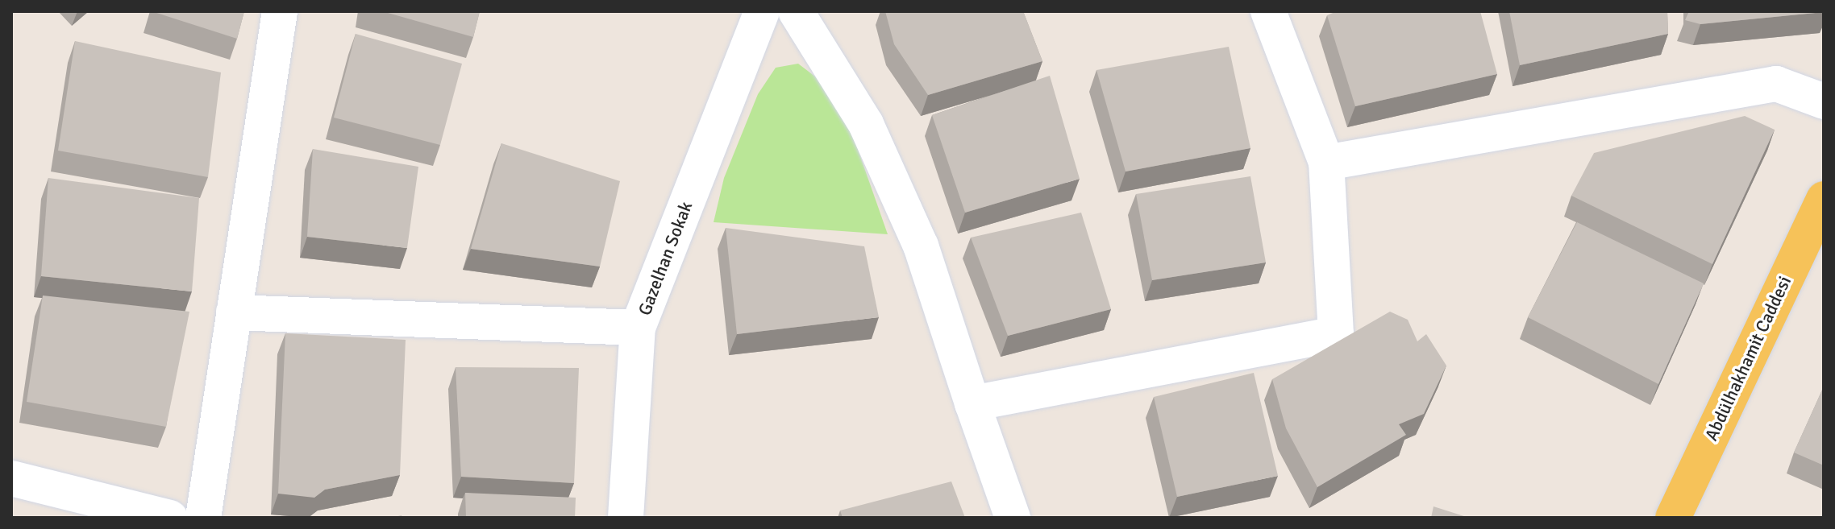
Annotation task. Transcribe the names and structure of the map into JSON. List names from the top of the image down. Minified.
{"streets":{"main road":["Abdülhakhamit Caddesi"],"street":["Gazelhan Sokak"]}}
